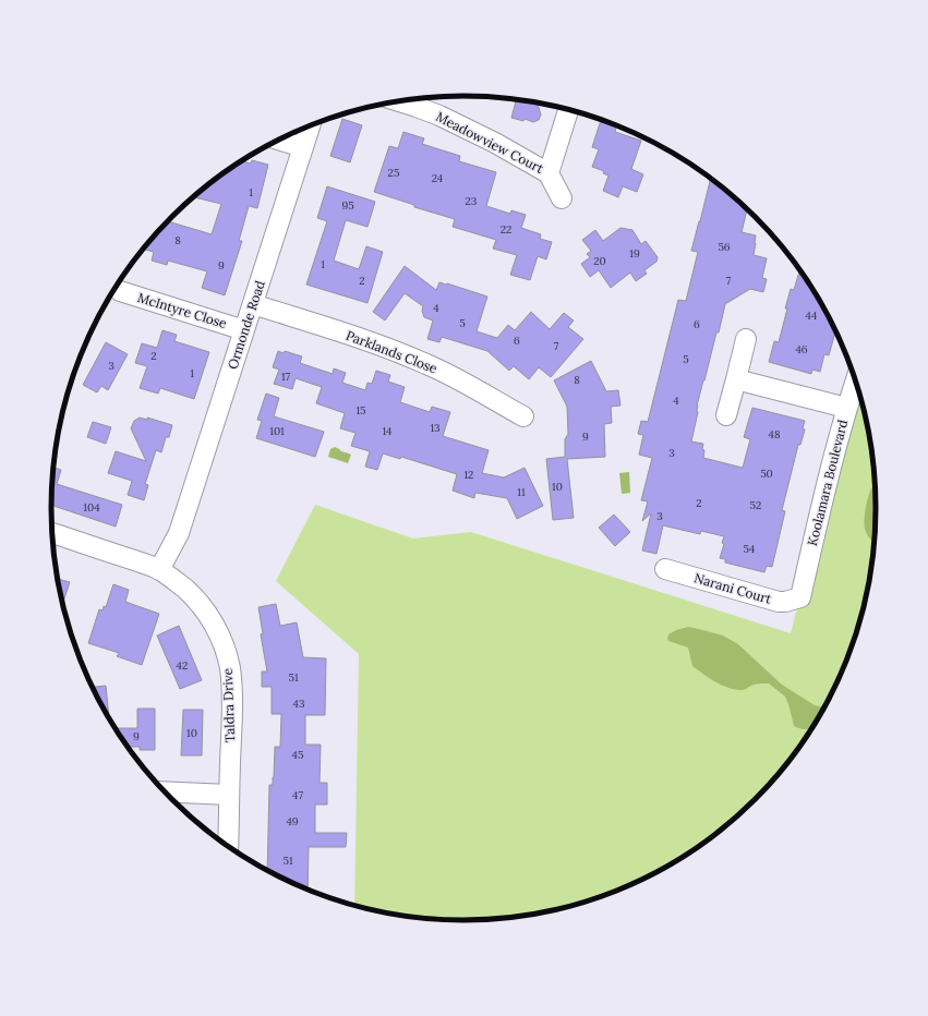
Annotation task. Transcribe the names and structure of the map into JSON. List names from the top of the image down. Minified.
{"streets":{"street":["Meadowview Court","McIntyre Close","Ormonde Road","Parklands Close","Koolamara Boulevard","Narani Court","Taldra Drive"]},"crossings":[["McIntyre Close","Ormonde Road"],["Ormonde Road","Parklands Close"],["Ormonde Road","Taldra Drive"],["Koolamara Boulevard","Narani Court"]],"house_numbers":["25","24","1","23","95","22","8","56","19","20","1","9","2","7","4","44","5","6","6","7","46","2","5","3","1","17","8","4","15","13","101","14","48","9","3","50","12","10","11","2","52","104","3","54","42","51","43","10","9","45","47","49","51"]}
